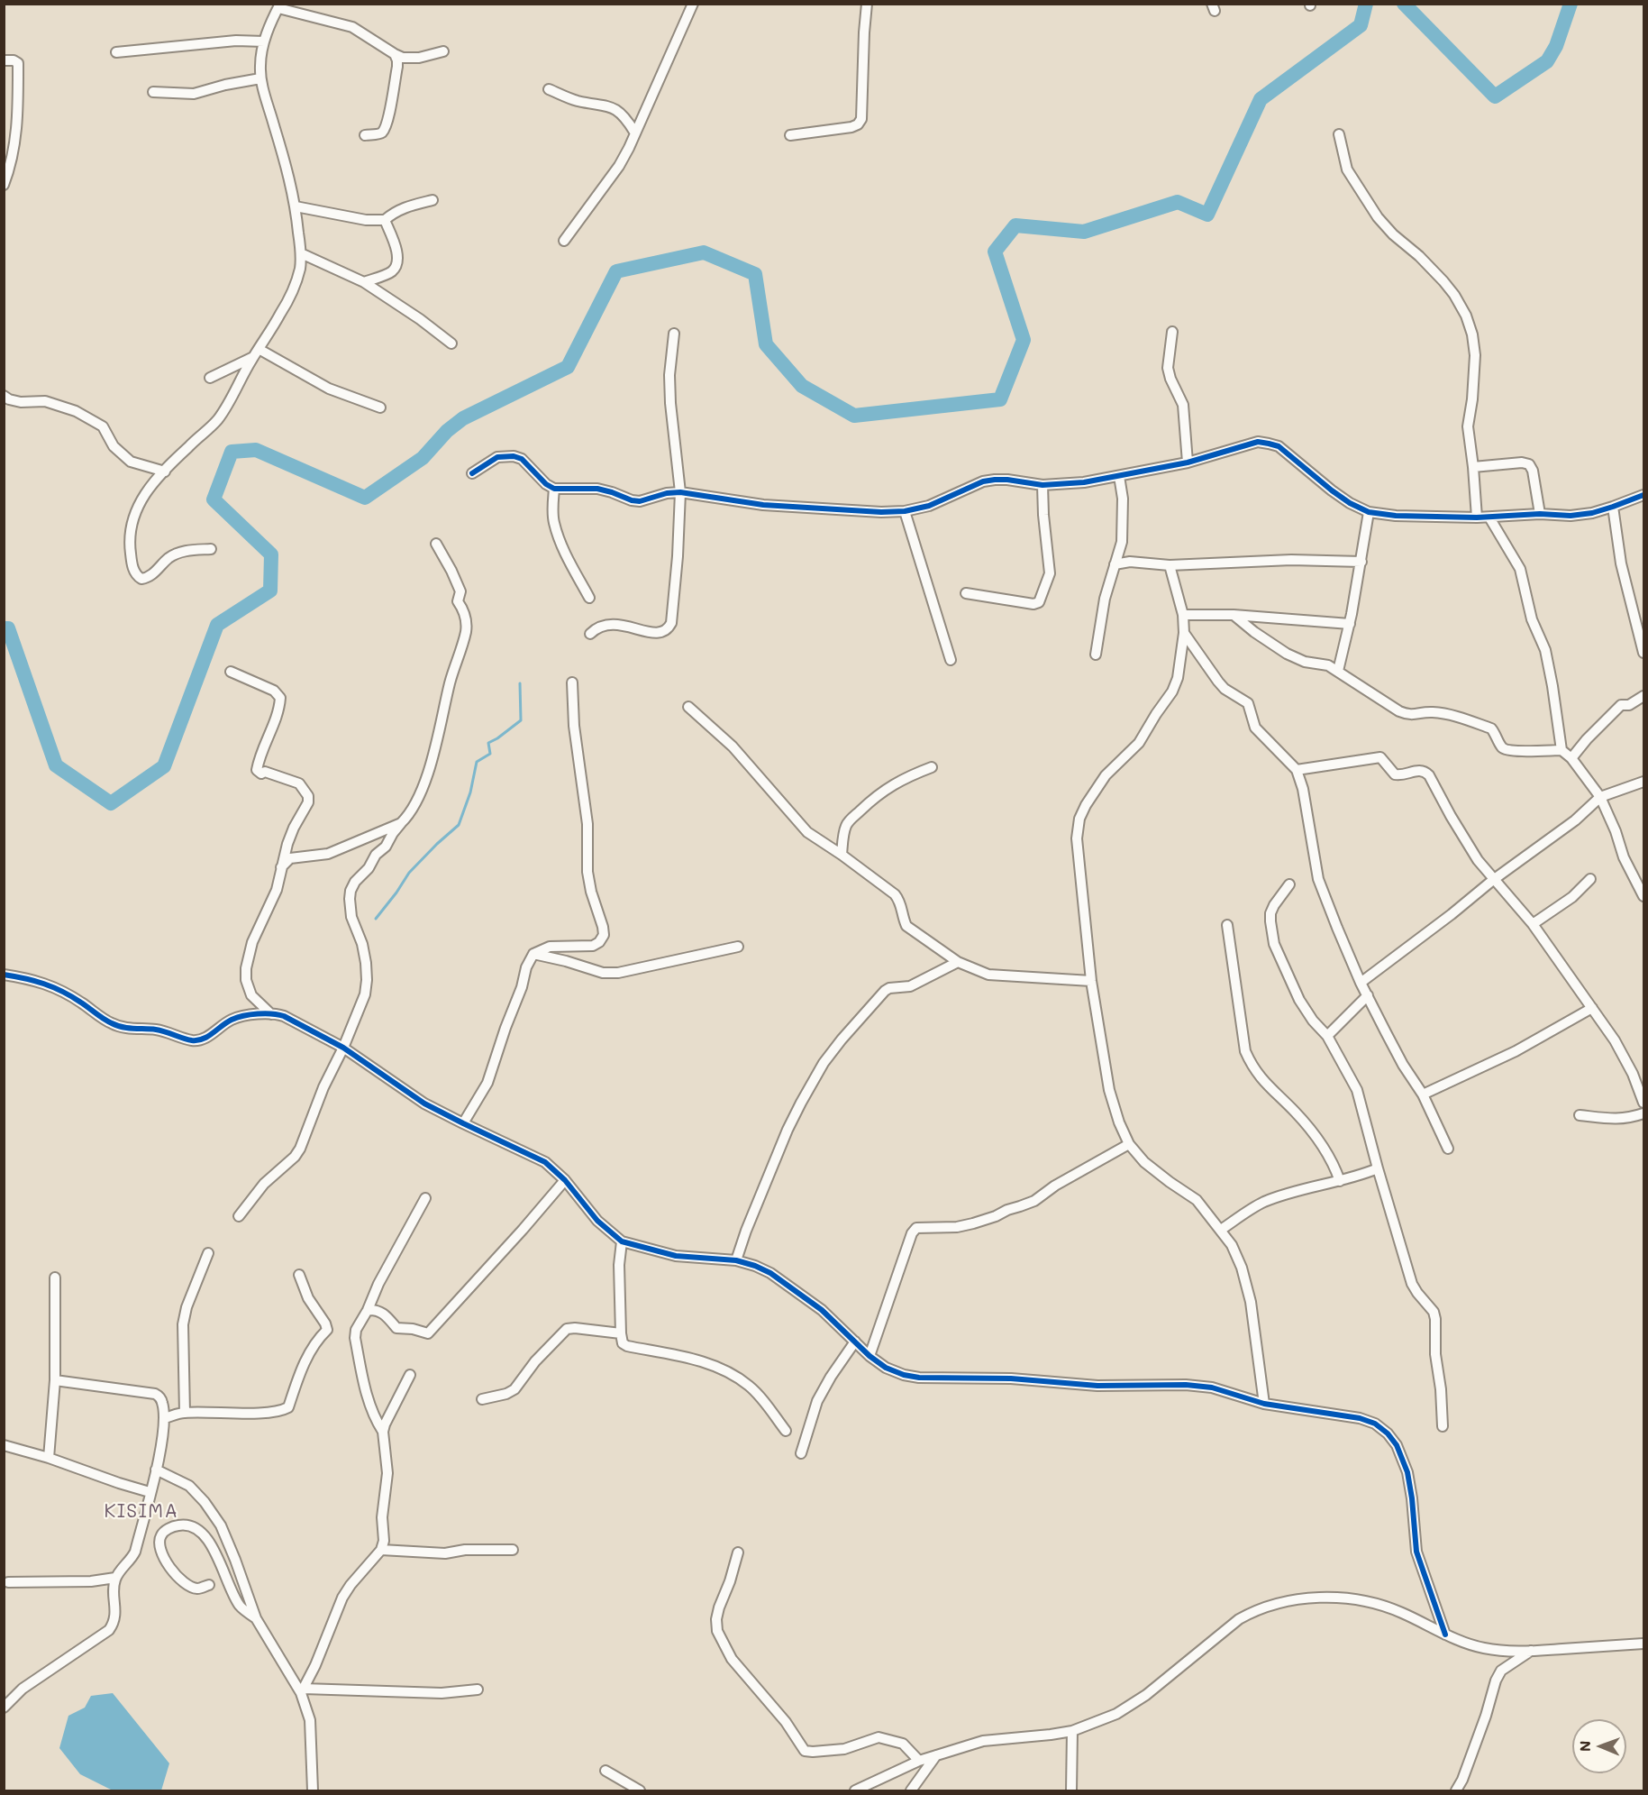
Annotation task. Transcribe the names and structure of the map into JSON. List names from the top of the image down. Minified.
{"districts":["KISIMA"],"north":"left"}
